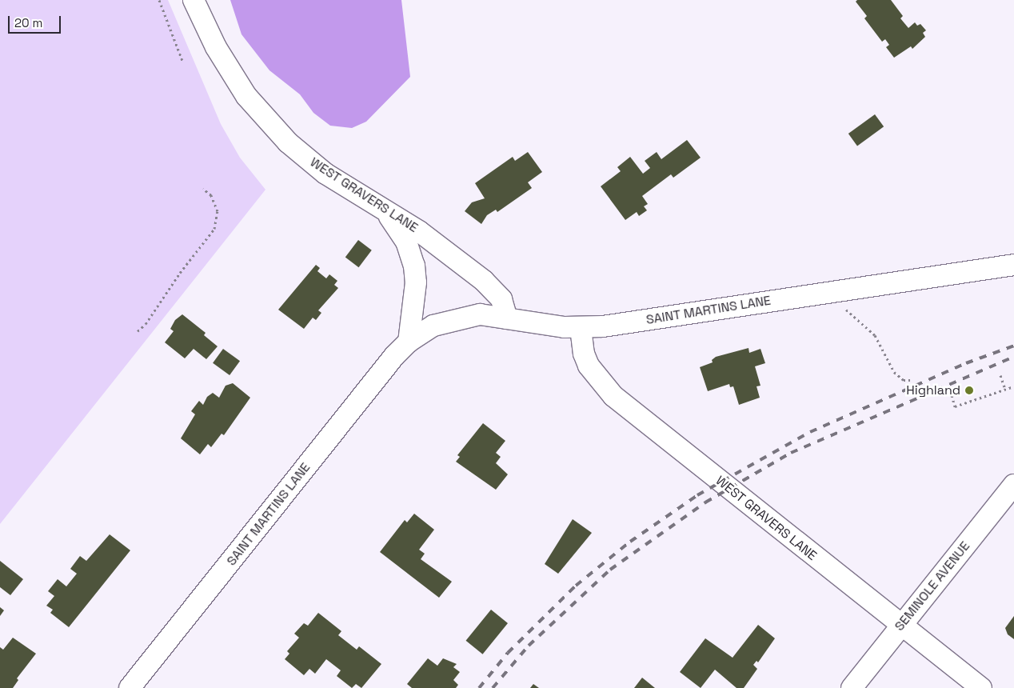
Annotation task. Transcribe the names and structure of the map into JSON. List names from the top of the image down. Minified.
{"streets":{"street":["WEST GRAVERS LANE","SAINT MARTINS LANE","SEMINOLE AVENUE"]},"crossings":[["WEST GRAVERS LANE","SAINT MARTINS LANE"],["WEST GRAVERS LANE","SEMINOLE AVENUE"]],"places":["Highland"],"scale_bar":"20 m"}
